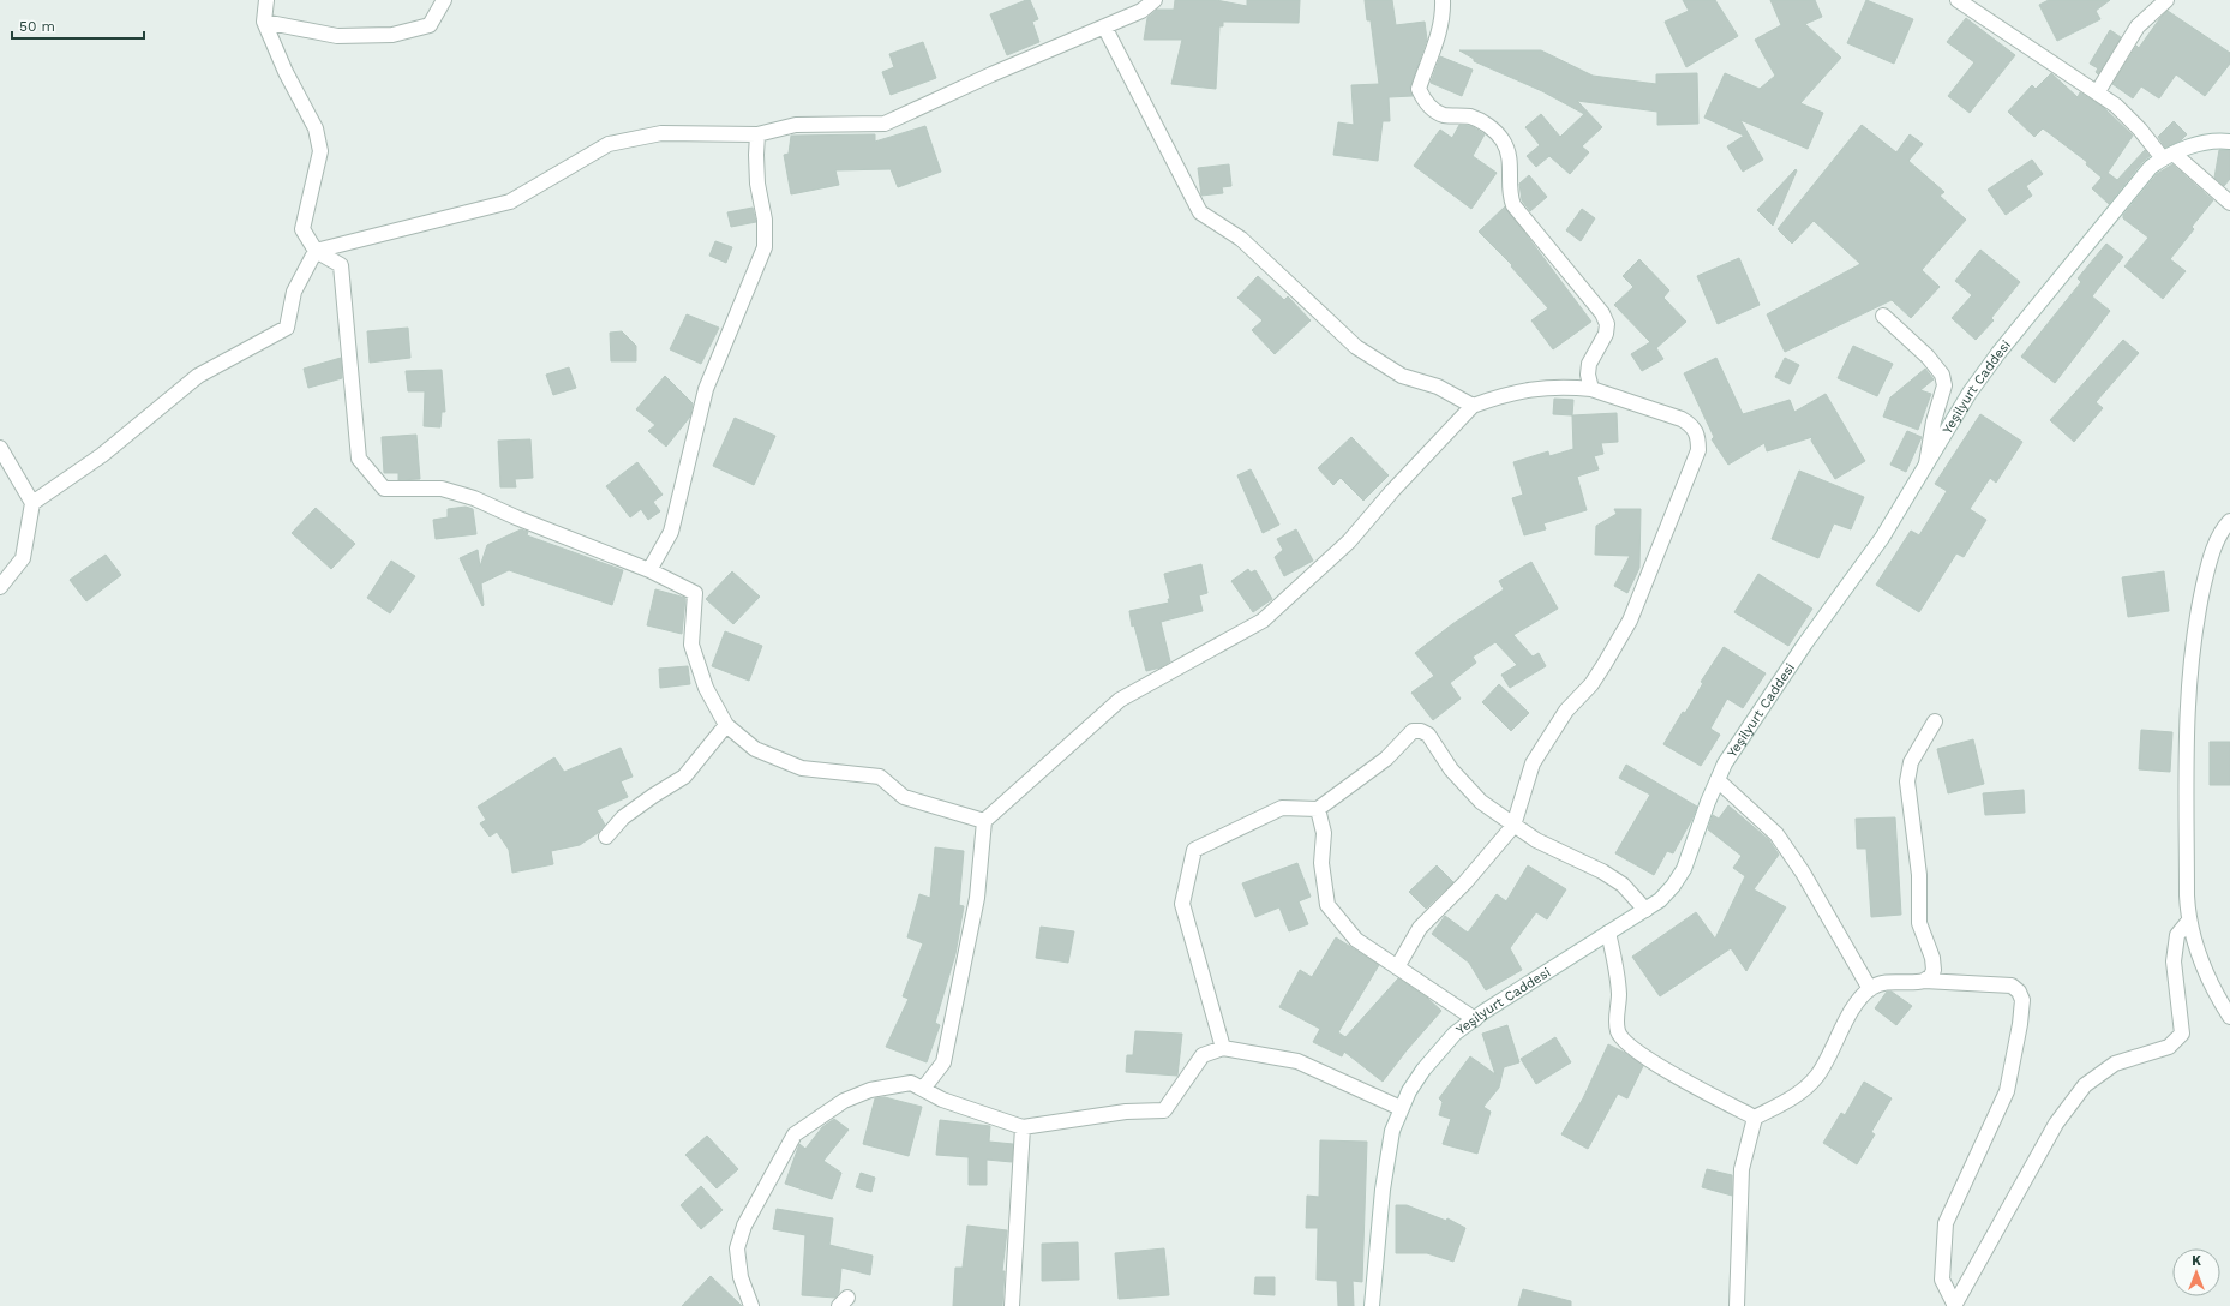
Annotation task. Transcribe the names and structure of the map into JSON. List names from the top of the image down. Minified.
{"streets":{"street":["Yeşilyurt Caddesi"]},"scale_bar":"50 m","north":"top"}
